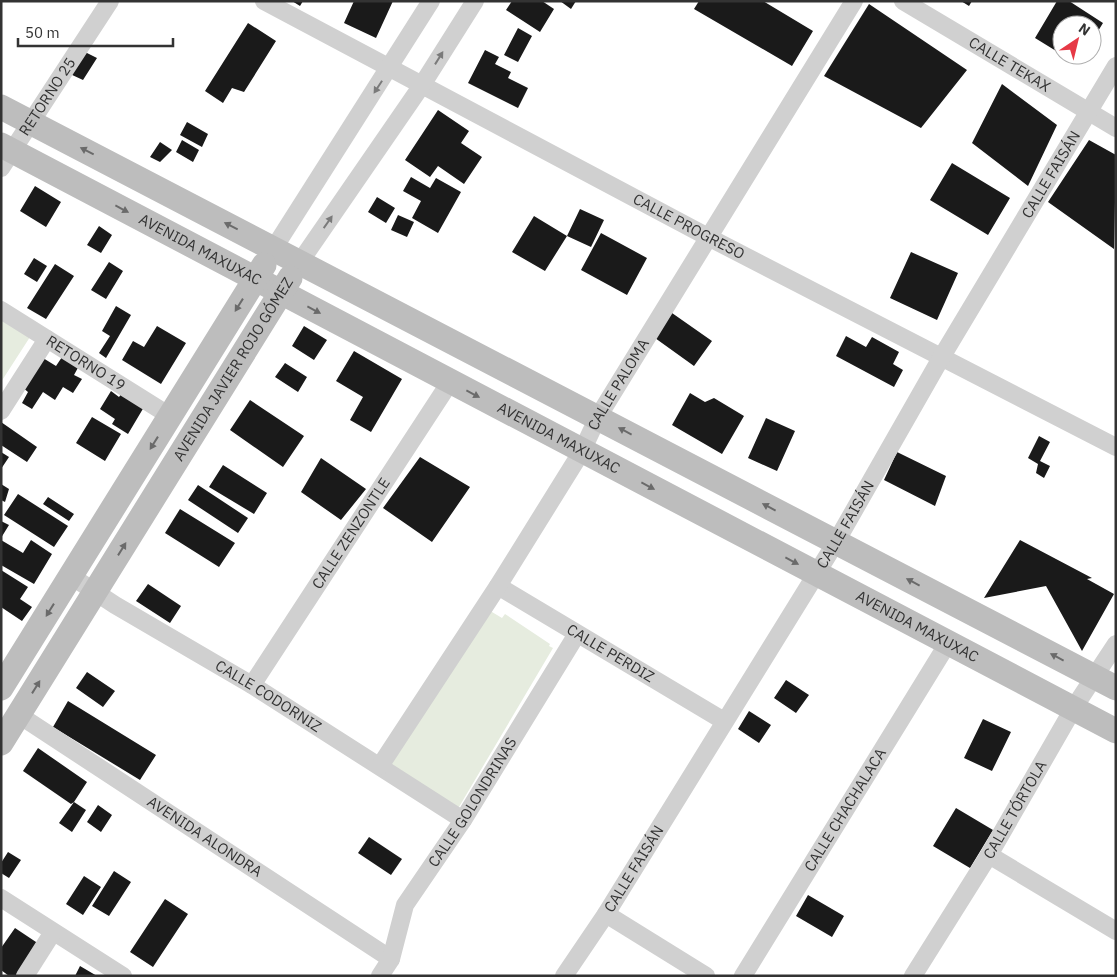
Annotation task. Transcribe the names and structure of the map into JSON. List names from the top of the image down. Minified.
{"streets":{"main road":["AVENIDA MAXUXAC","AVENIDA JAVIER ROJO GÓMEZ"],"street":["CALLE TEKAX","RETORNO 25","CALLE FAISÁN","CALLE PROGRESO","RETORNO 19","CALLE PALOMA","CALLE ZENZONTLE","CALLE PERDIZ","CALLE CODORNIZ","CALLE GOLONDRINAS","CALLE CHACHALACA","CALLE TÓRTOLA","AVENIDA ALONDRA"]},"crossings":[["CALLE TEKAX","CALLE FAISÁN"],["RETORNO 25","AVENIDA MAXUXAC"],["CALLE FAISÁN","CALLE PROGRESO"],["CALLE FAISÁN","AVENIDA MAXUXAC"],["CALLE FAISÁN","CALLE PERDIZ"],["CALLE PROGRESO","AVENIDA JAVIER ROJO GÓMEZ"],["CALLE PROGRESO","CALLE PALOMA"],["AVENIDA MAXUXAC","AVENIDA JAVIER ROJO GÓMEZ"],["AVENIDA MAXUXAC","CALLE PALOMA"],["AVENIDA MAXUXAC","CALLE ZENZONTLE"],["AVENIDA MAXUXAC","CALLE CHACHALACA"],["AVENIDA MAXUXAC","CALLE TÓRTOLA"],["RETORNO 19","AVENIDA JAVIER ROJO GÓMEZ"],["AVENIDA JAVIER ROJO GÓMEZ","CALLE CODORNIZ"],["AVENIDA JAVIER ROJO GÓMEZ","AVENIDA ALONDRA"],["CALLE PALOMA","CALLE PERDIZ"],["CALLE PALOMA","CALLE CODORNIZ"],["CALLE ZENZONTLE","CALLE CODORNIZ"],["CALLE PERDIZ","CALLE GOLONDRINAS"],["CALLE CODORNIZ","CALLE GOLONDRINAS"],["CALLE GOLONDRINAS","AVENIDA ALONDRA"]],"scale_bar":"50 m","north":"top right"}
